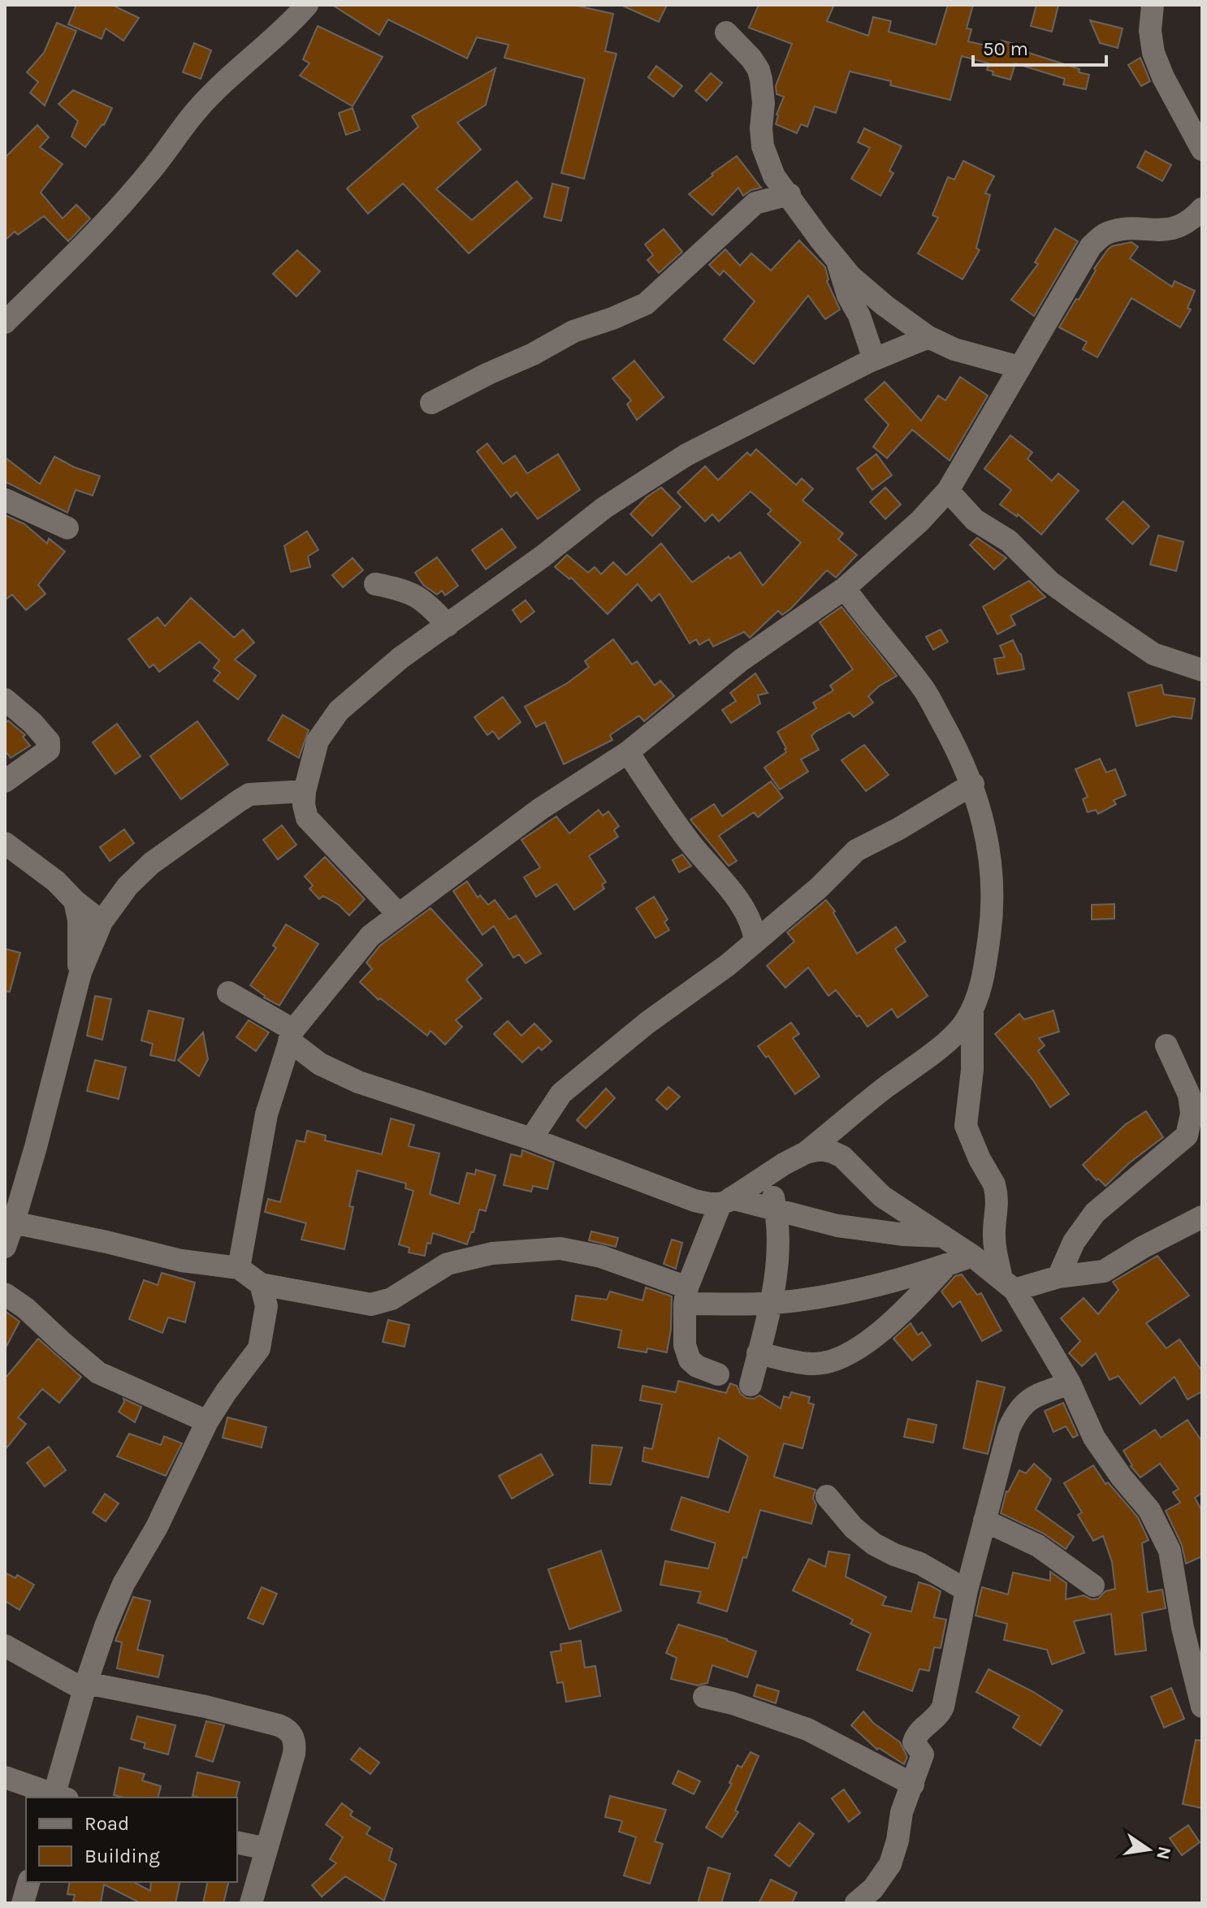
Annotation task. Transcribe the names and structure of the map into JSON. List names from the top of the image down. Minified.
{"legend":["Road","Building"],"scale_bar":"50 m","north":"right"}
